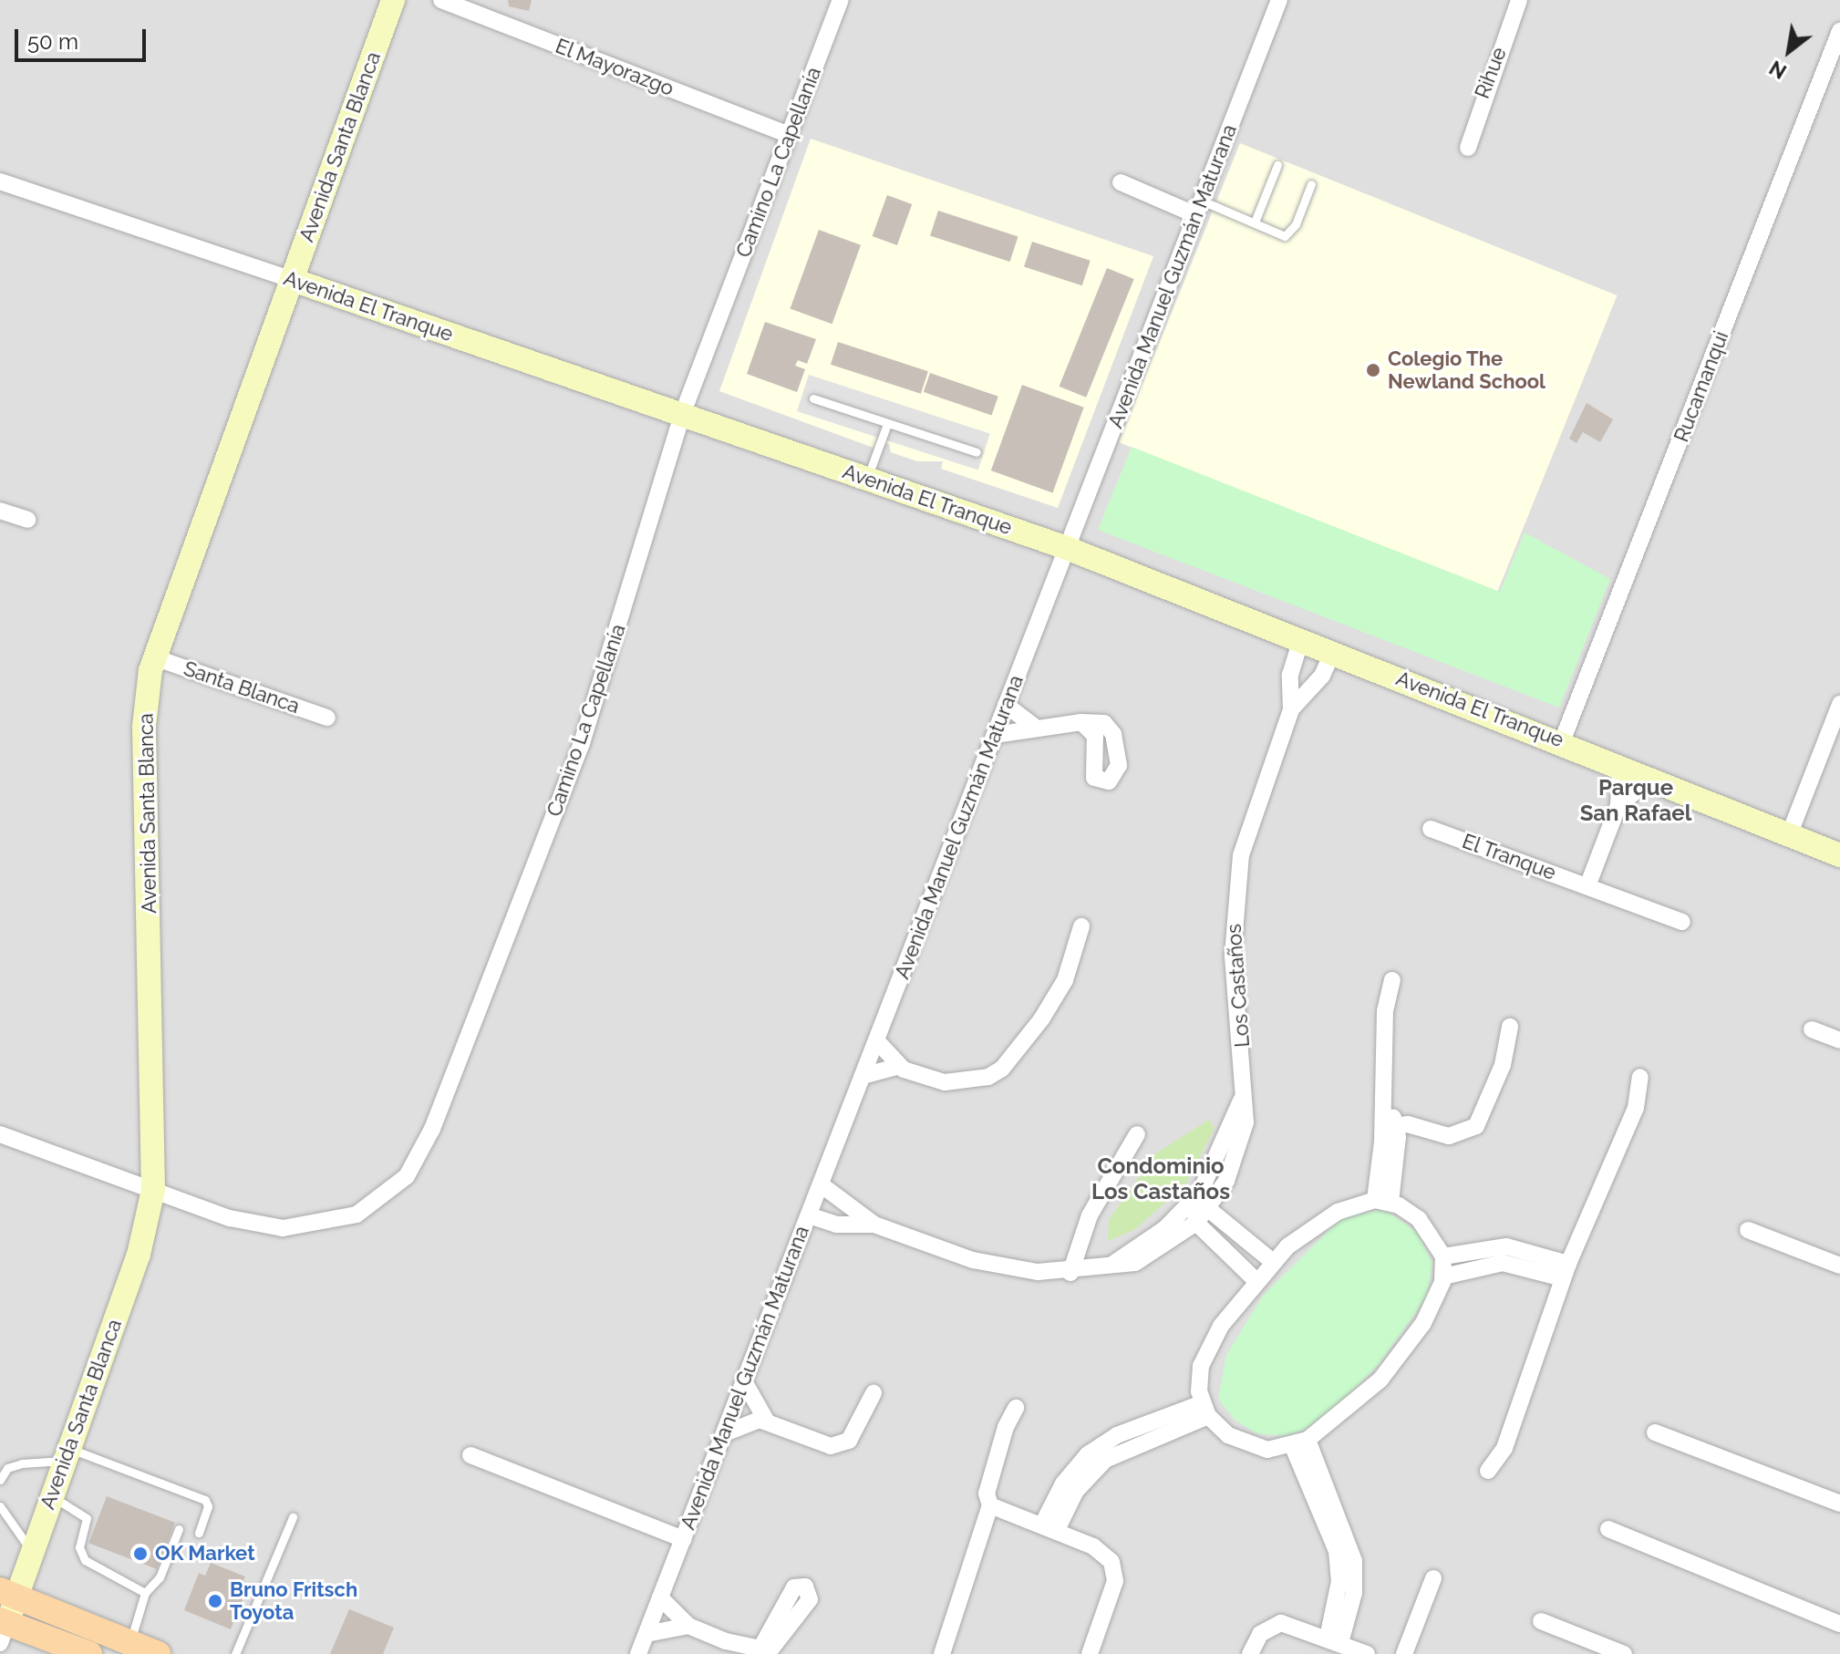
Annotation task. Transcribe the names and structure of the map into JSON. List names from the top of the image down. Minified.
{"streets":{"main road":["Avenida Santa Blanca","Avenida El Tranque"],"street":["El Mayorazgo","Rihue","Camino La Capellanía","Avenida Manuel Guzmán Maturana","Rucamanqui","Santa Blanca","El Tranque","Los Castaños"]},"crossings":[["El Mayorazgo","Camino La Capellanía"],["Avenida Santa Blanca","Camino La Capellanía"],["Avenida Santa Blanca","Avenida El Tranque"],["Avenida Santa Blanca","Santa Blanca"],["Camino La Capellanía","Avenida El Tranque"],["Avenida Manuel Guzmán Maturana","Avenida El Tranque"],["Avenida Manuel Guzmán Maturana","Los Castaños"],["Avenida El Tranque","Rucamanqui"],["Avenida El Tranque","Los Castaños"]],"districts":["Parque San Rafael","Condominio Los Castaños"],"places":["Colegio The Newland School","OK Market","Bruno Fritsch Toyota"],"scale_bar":"50 m","north":"bottom left"}
